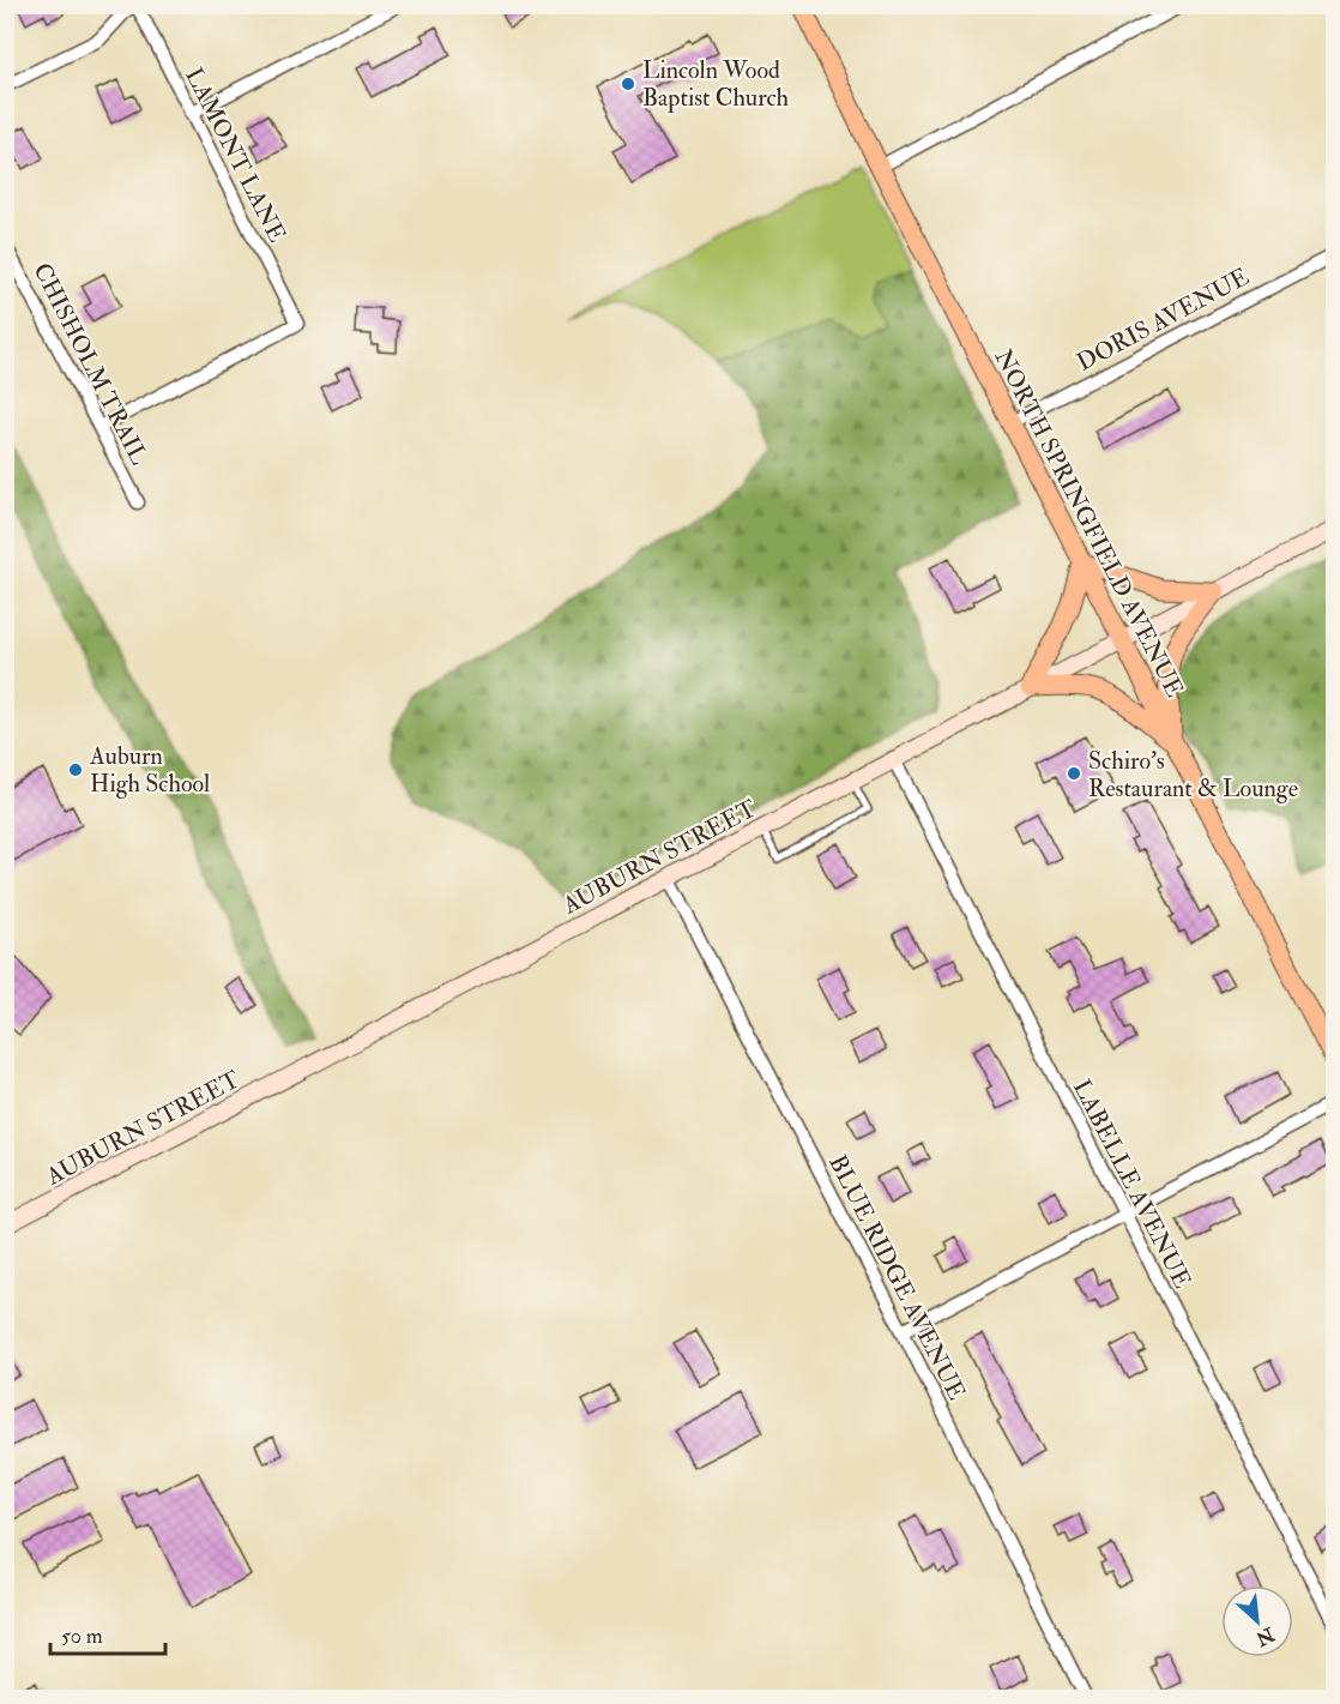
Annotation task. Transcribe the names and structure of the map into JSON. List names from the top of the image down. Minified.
{"streets":{"main road":["NORTH SPRINGFIELD AVENUE","AUBURN STREET"],"street":["LAMONT LANE","DORIS AVENUE","CHISHOLM TRAIL","LABELLE AVENUE","BLUE RIDGE AVENUE"]},"crossings":[["LAMONT LANE","CHISHOLM TRAIL"],["DORIS AVENUE","NORTH SPRINGFIELD AVENUE"],["NORTH SPRINGFIELD AVENUE","AUBURN STREET"],["AUBURN STREET","LABELLE AVENUE"],["AUBURN STREET","BLUE RIDGE AVENUE"]],"places":["Lincoln Wood Baptist Church","Auburn High School","Schiro's Restaurant & Lounge"],"scale_bar":"50 m","north":"bottom right"}
